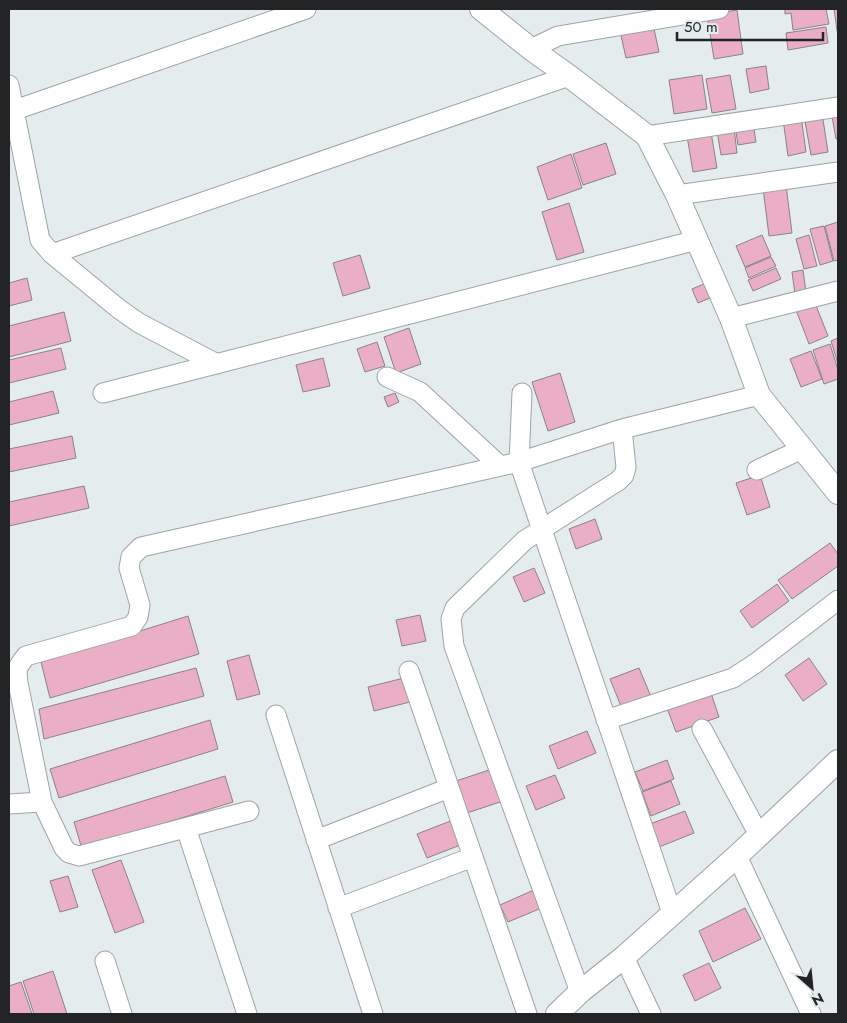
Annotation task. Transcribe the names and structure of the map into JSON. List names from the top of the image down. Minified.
{"scale_bar":"50 m","north":"bottom right"}
